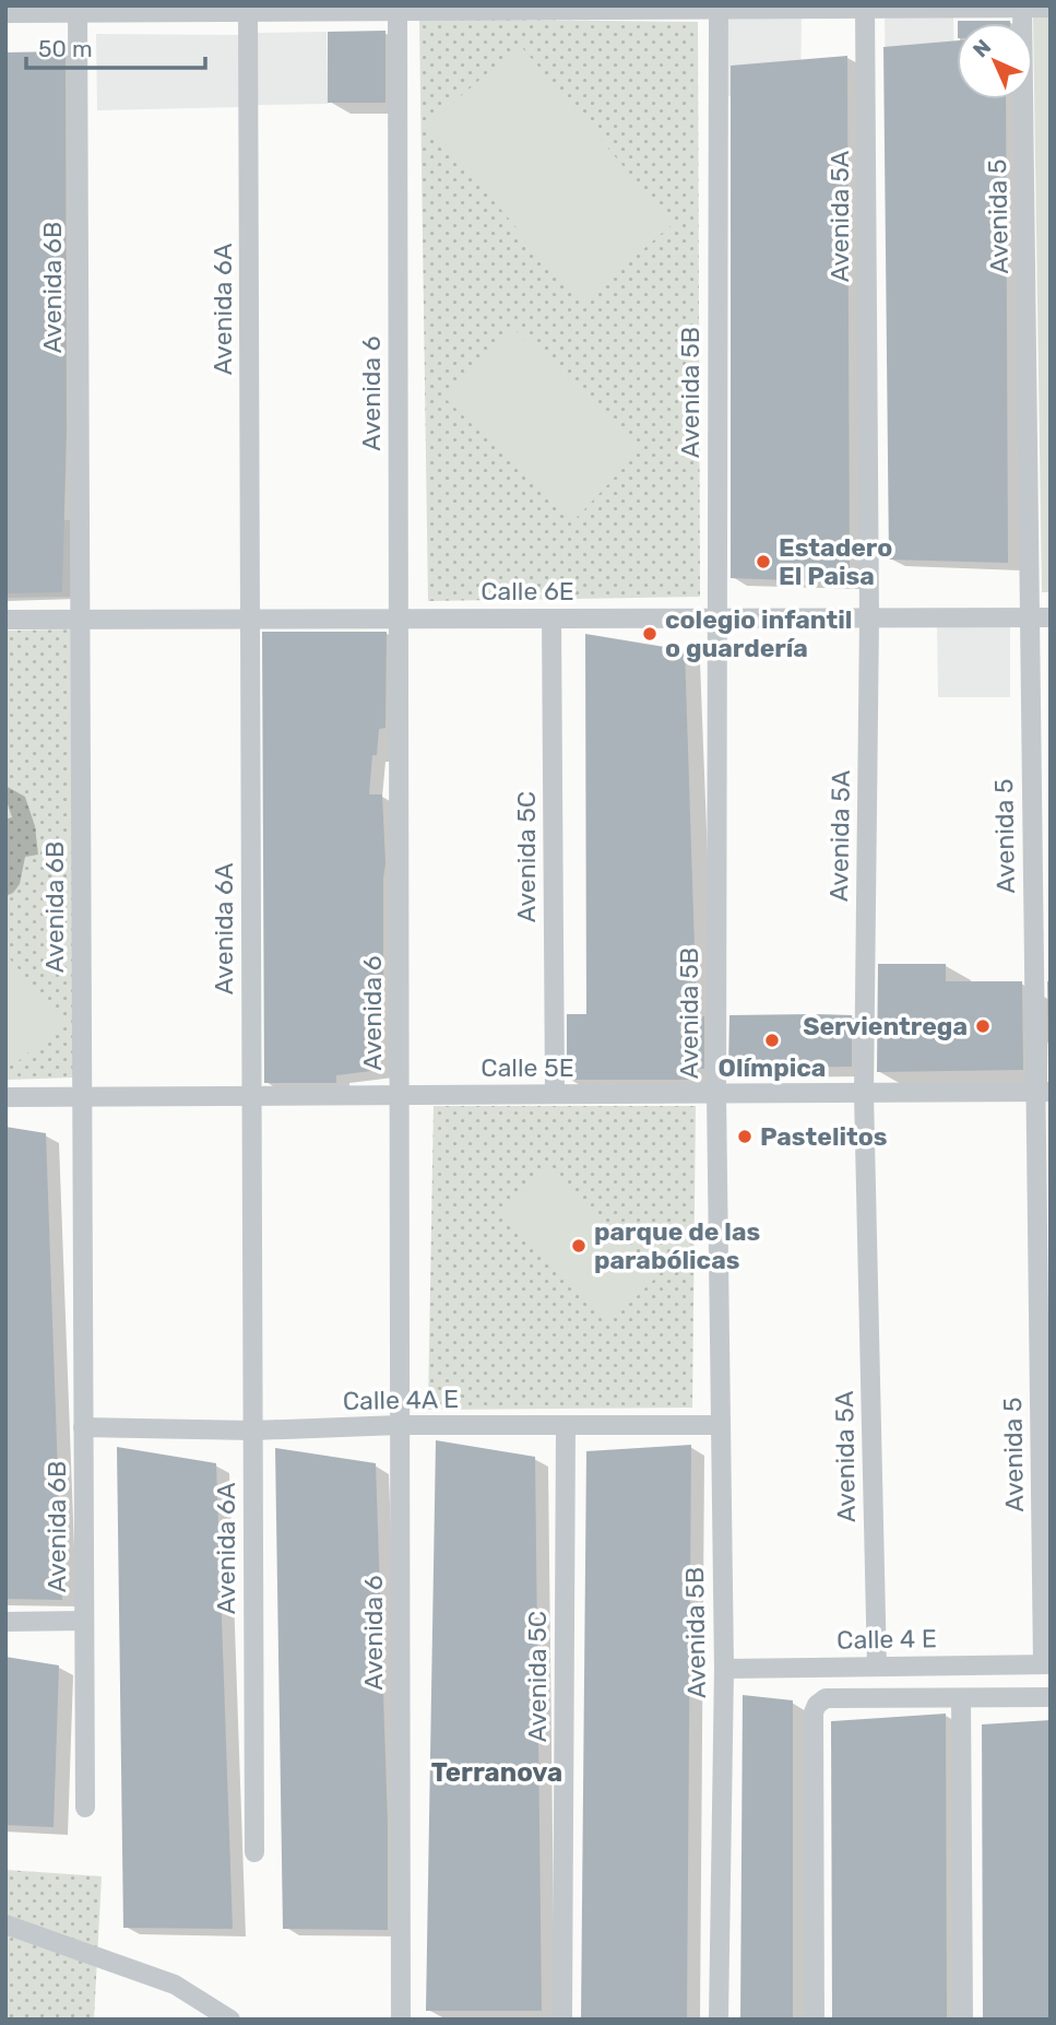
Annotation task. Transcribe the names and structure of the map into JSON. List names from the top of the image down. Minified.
{"streets":{"street":["Avenida 5A","Avenida 5","Avenida 6B","Avenida 6A","Avenida 5B","Avenida 6","Calle 6E","Avenida 5C","Calle 5E","Calle 4A E","Calle 4 E"]},"crossings":[["Avenida 5A","Calle 6E"],["Avenida 5A","Calle 5E"],["Avenida 5A","Calle 4 E"],["Avenida 5","Calle 6E"],["Avenida 5","Calle 5E"],["Avenida 5","Calle 4 E"],["Avenida 6B","Calle 6E"],["Avenida 6B","Calle 5E"],["Avenida 6B","Calle 4A E"],["Avenida 6A","Calle 6E"],["Avenida 6A","Calle 5E"],["Avenida 6A","Calle 4A E"],["Avenida 5B","Calle 6E"],["Avenida 5B","Calle 5E"],["Avenida 5B","Calle 4A E"],["Avenida 5B","Calle 4 E"],["Avenida 6","Calle 6E"],["Avenida 6","Calle 5E"],["Avenida 6","Calle 4A E"],["Calle 6E","Avenida 5C"],["Avenida 5C","Calle 5E"],["Avenida 5C","Calle 4A E"]],"districts":["Terranova"],"places":["Estadero El Paisa","colegio infantil o guardería","Servientrega","Olímpica","Pastelitos","parque de las parabólicas"],"scale_bar":"50 m","north":"top left"}
